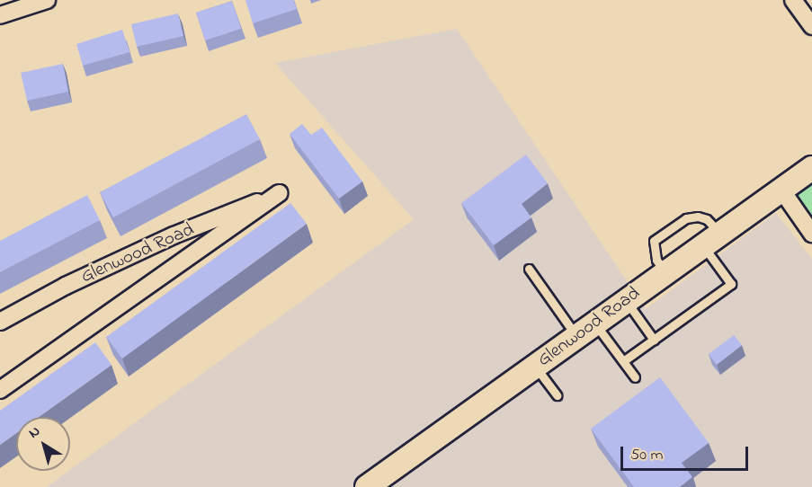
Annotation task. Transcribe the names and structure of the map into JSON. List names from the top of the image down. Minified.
{"streets":{"main road":["Glenwood Road"]},"scale_bar":"50 m","north":"top left"}
